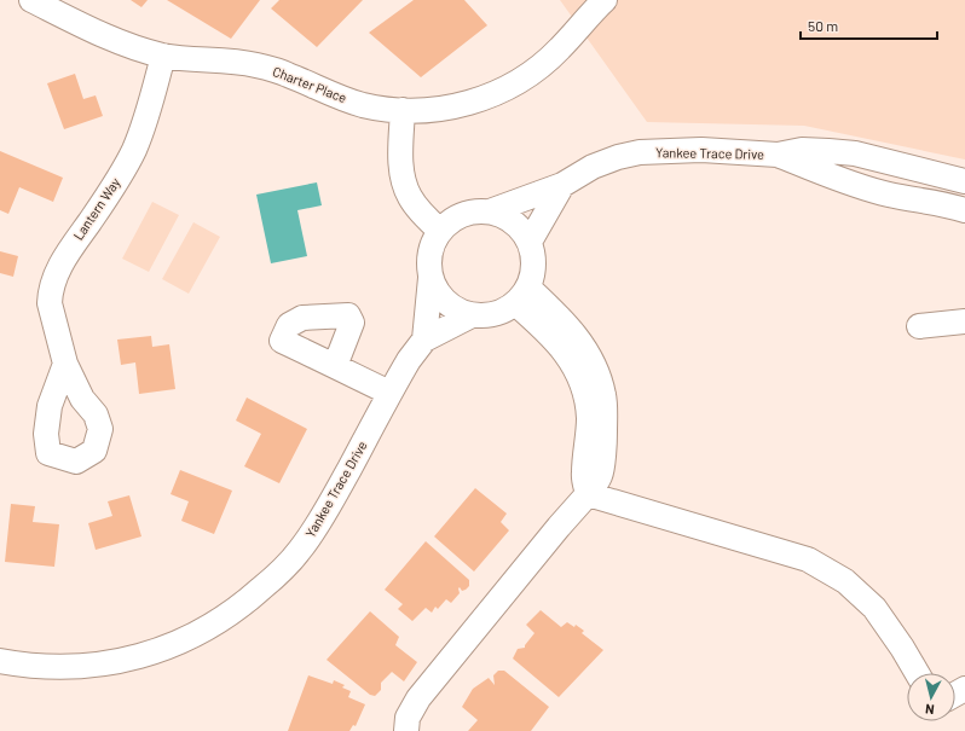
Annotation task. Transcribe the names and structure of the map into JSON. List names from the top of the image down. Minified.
{"streets":{"street":["Charter Place","Yankee Trace Drive","Lantern Way"]},"crossings":[["Charter Place","Lantern Way"]],"scale_bar":"50 m","north":"bottom"}
